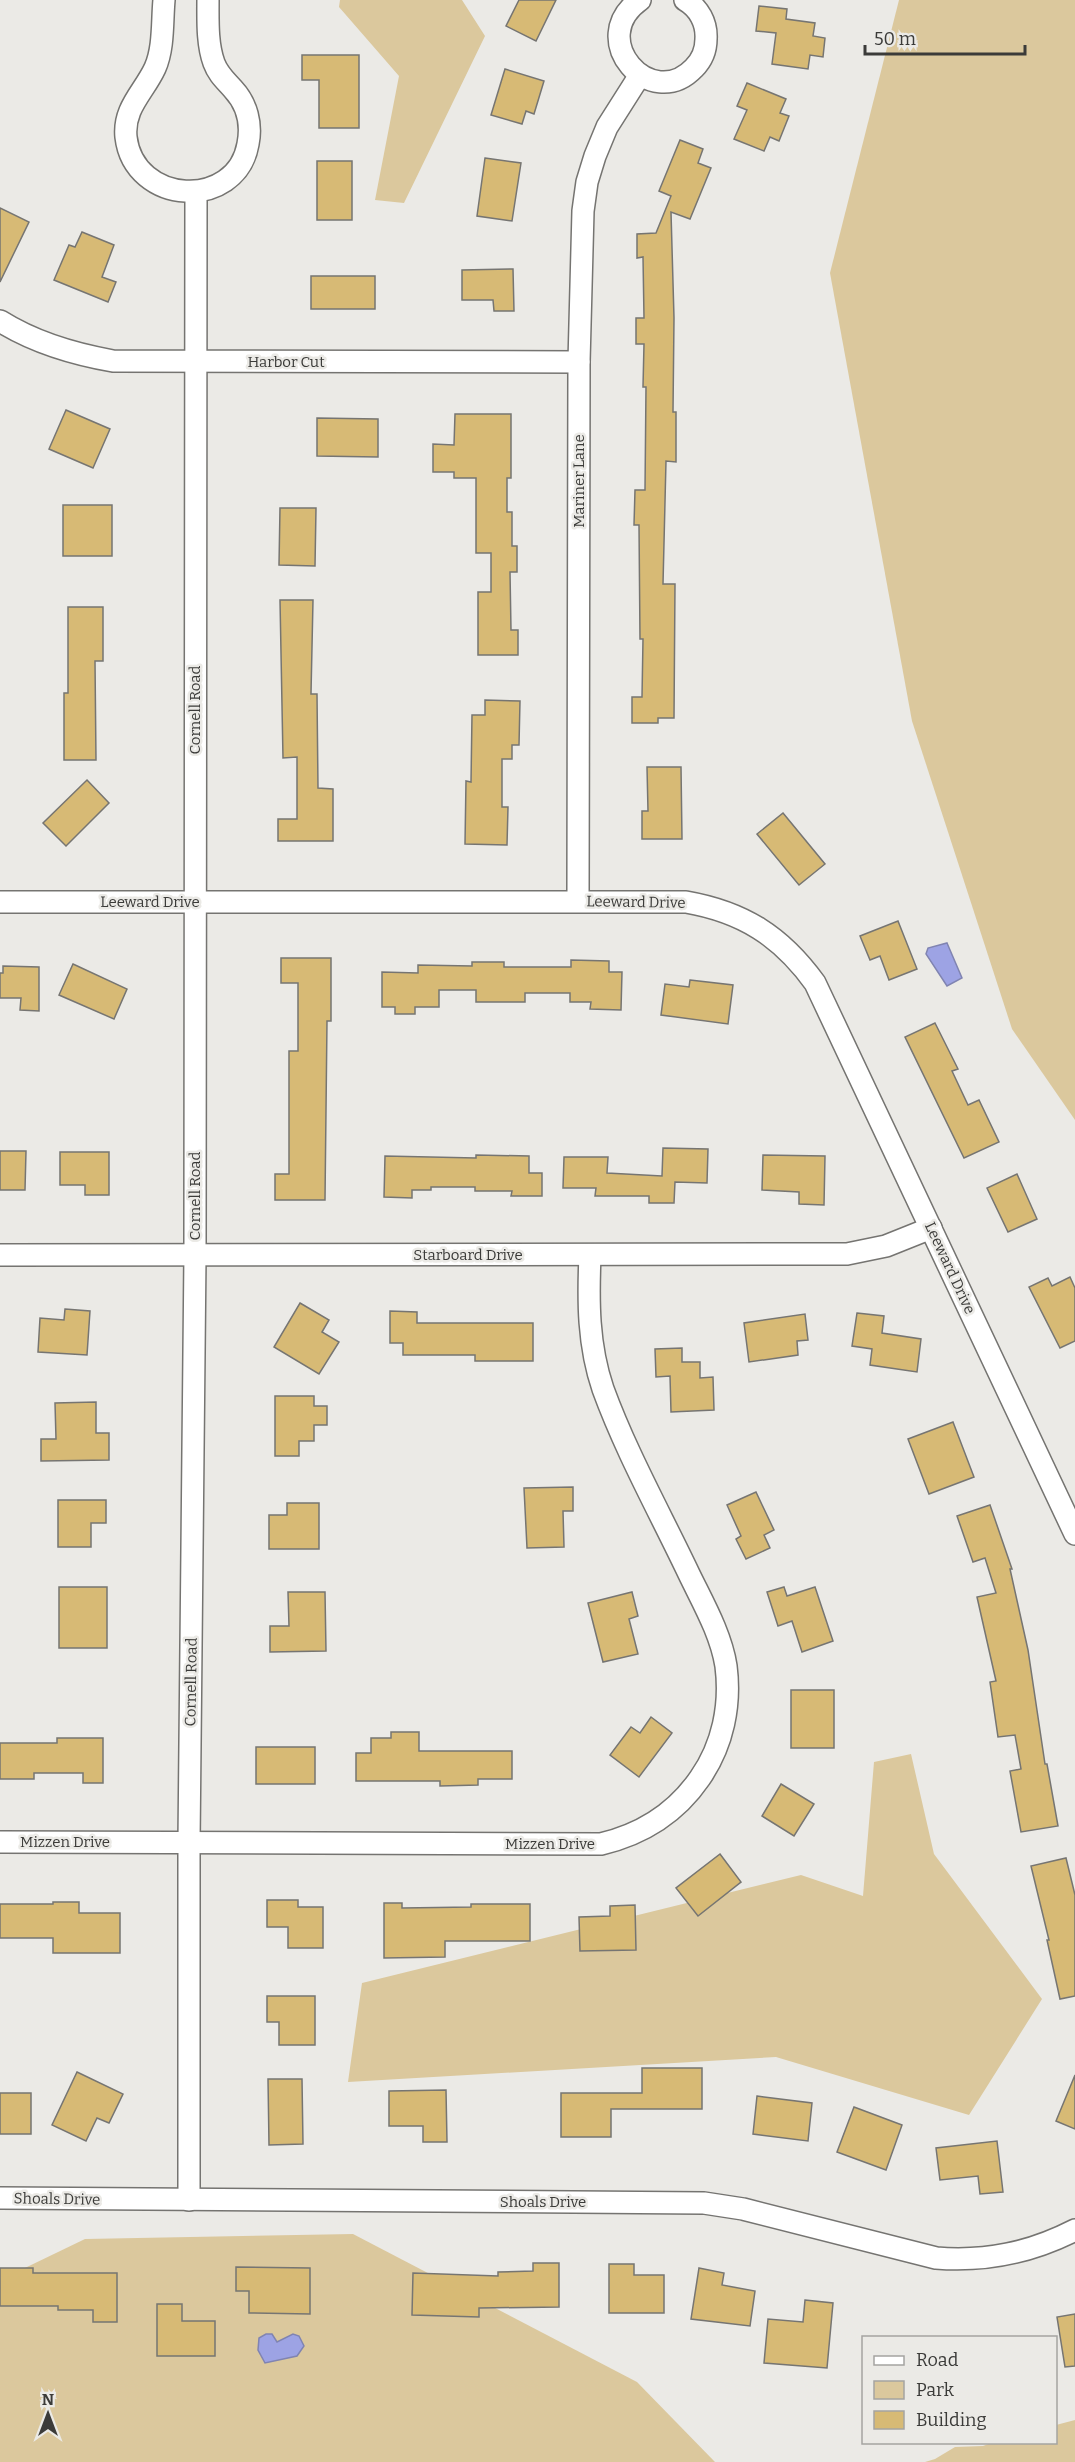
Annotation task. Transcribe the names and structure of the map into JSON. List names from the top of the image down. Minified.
{"streets":{"street":["Harbor Cut","Mariner Lane","Cornell Road","Leeward Drive","Starboard Drive","Mizzen Drive","Shoals Drive"]},"crossings":[["Harbor Cut","Mariner Lane"],["Harbor Cut","Cornell Road"],["Mariner Lane","Leeward Drive"],["Cornell Road","Leeward Drive"],["Cornell Road","Starboard Drive"],["Cornell Road","Mizzen Drive"],["Cornell Road","Shoals Drive"],["Leeward Drive","Starboard Drive"],["Starboard Drive","Mizzen Drive"]],"legend":["Road","Park","Building"],"scale_bar":"50 m","north":"top"}
